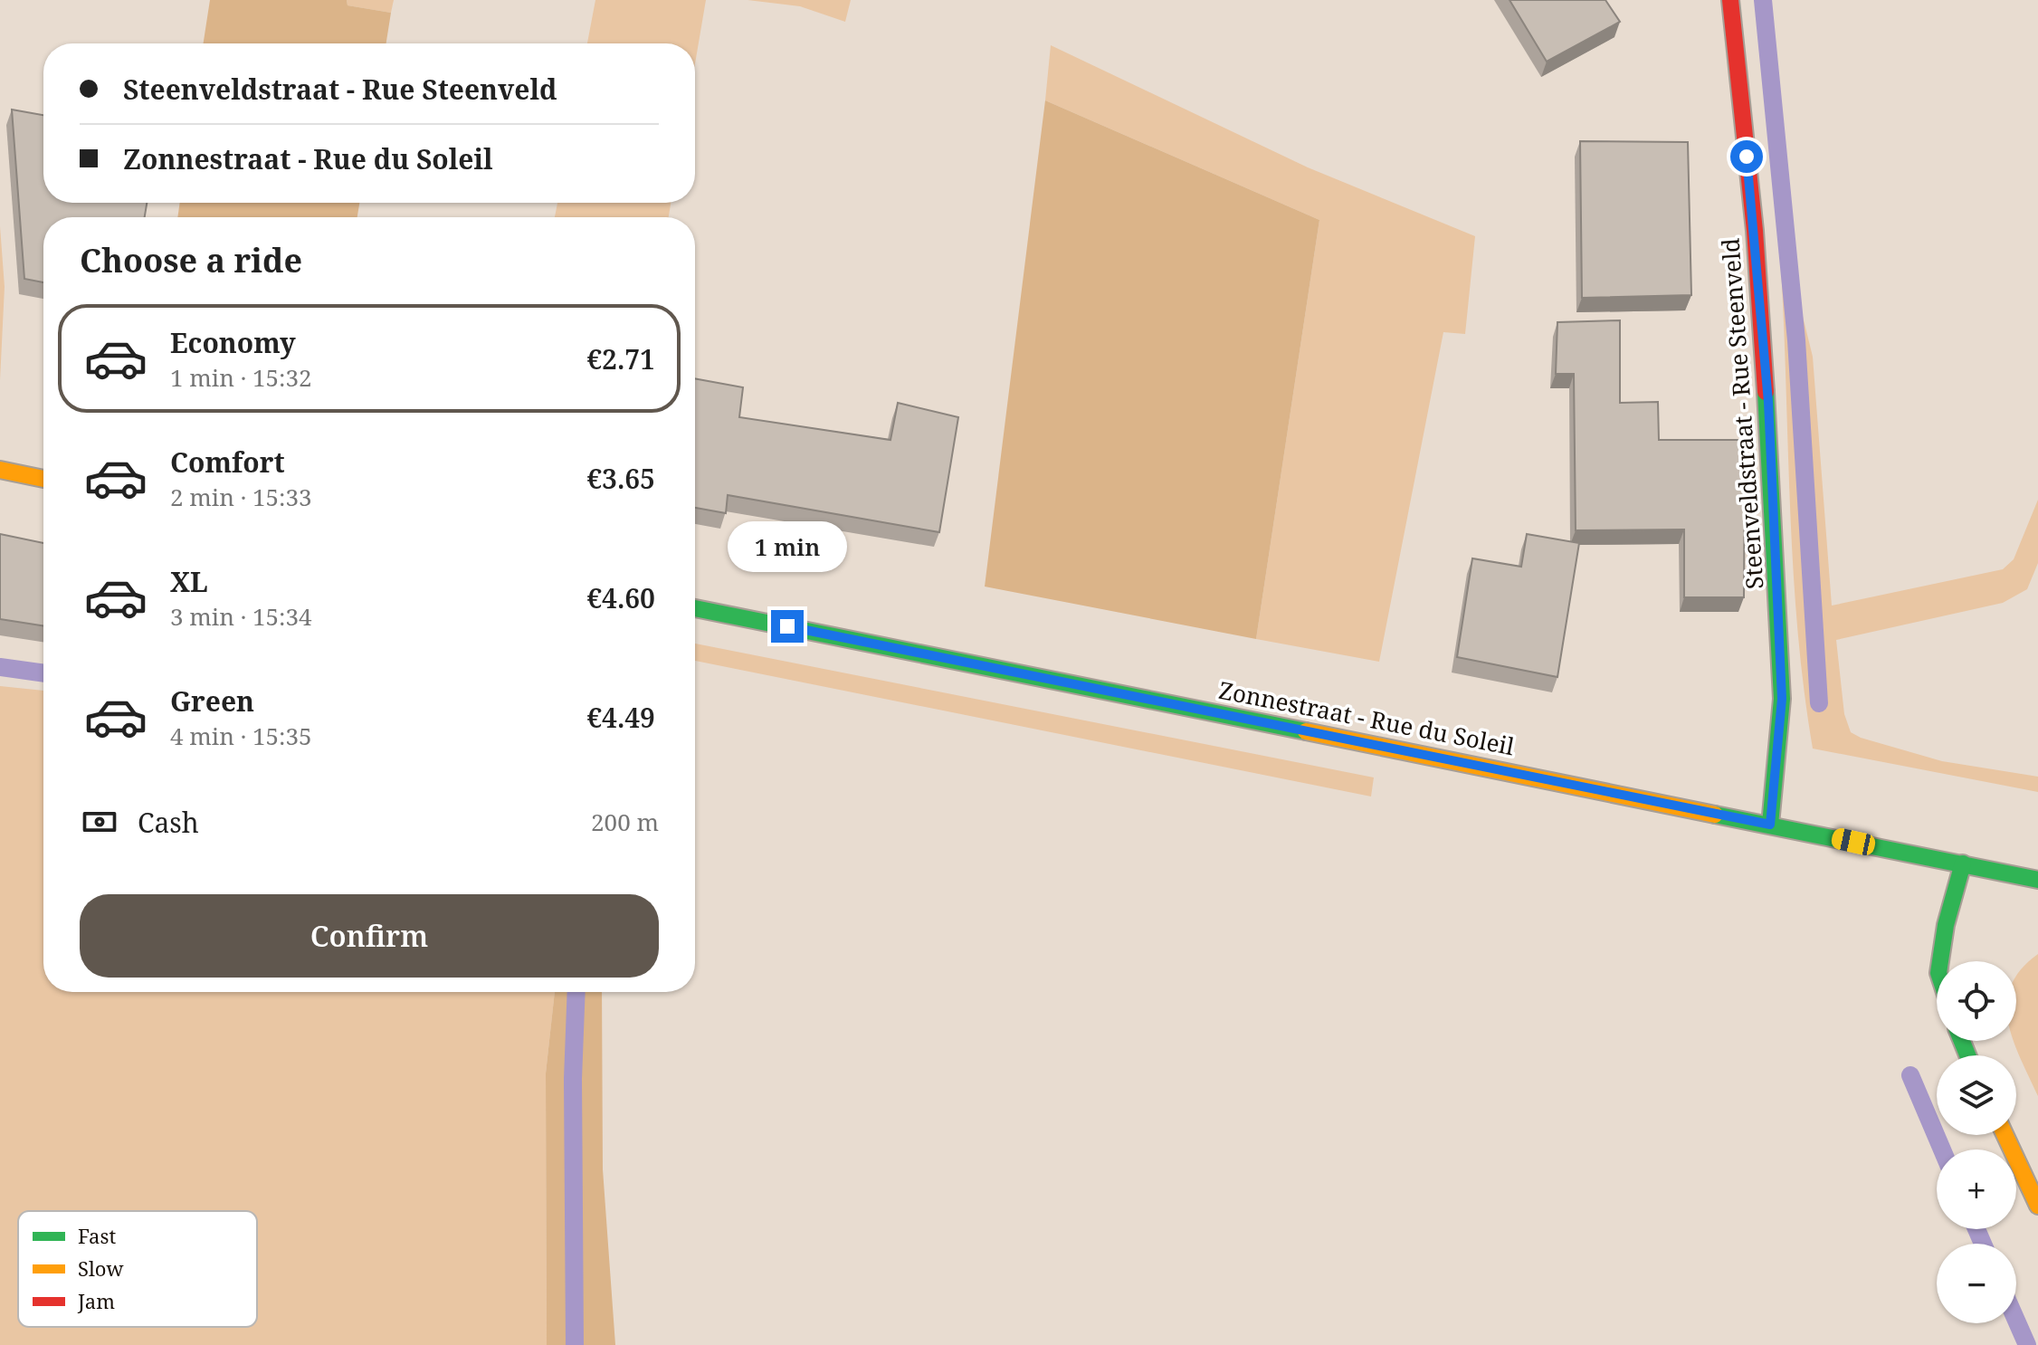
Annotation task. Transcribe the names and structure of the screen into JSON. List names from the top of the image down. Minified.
{"streets":{"main road":["Steenveldstraat - Rue Steenveld","Zonnestraat - Rue du Soleil"]},"crossings":[["Steenveldstraat - Rue Steenveld","Zonnestraat - Rue du Soleil"]],"legend":["Fast","Slow","Jam"],"page":{"banner":["Steenveldstraat - Rue Steenveld","Zonnestraat - Rue du Soleil"],"heading":"Choose a ride","list":[{"name":"Economy","note":"1 min · 15:32","value":"€2.71"},{"name":"Comfort","note":"2 min · 15:33","value":"€3.65"},{"name":"XL","note":"3 min · 15:34","value":"€4.60"},{"name":"Green","note":"4 min · 15:35","value":"€4.49"}],"bubble":"1 min","pay":["Cash","200 m"],"buttons":"Confirm","map_buttons":["+","−"]}}
